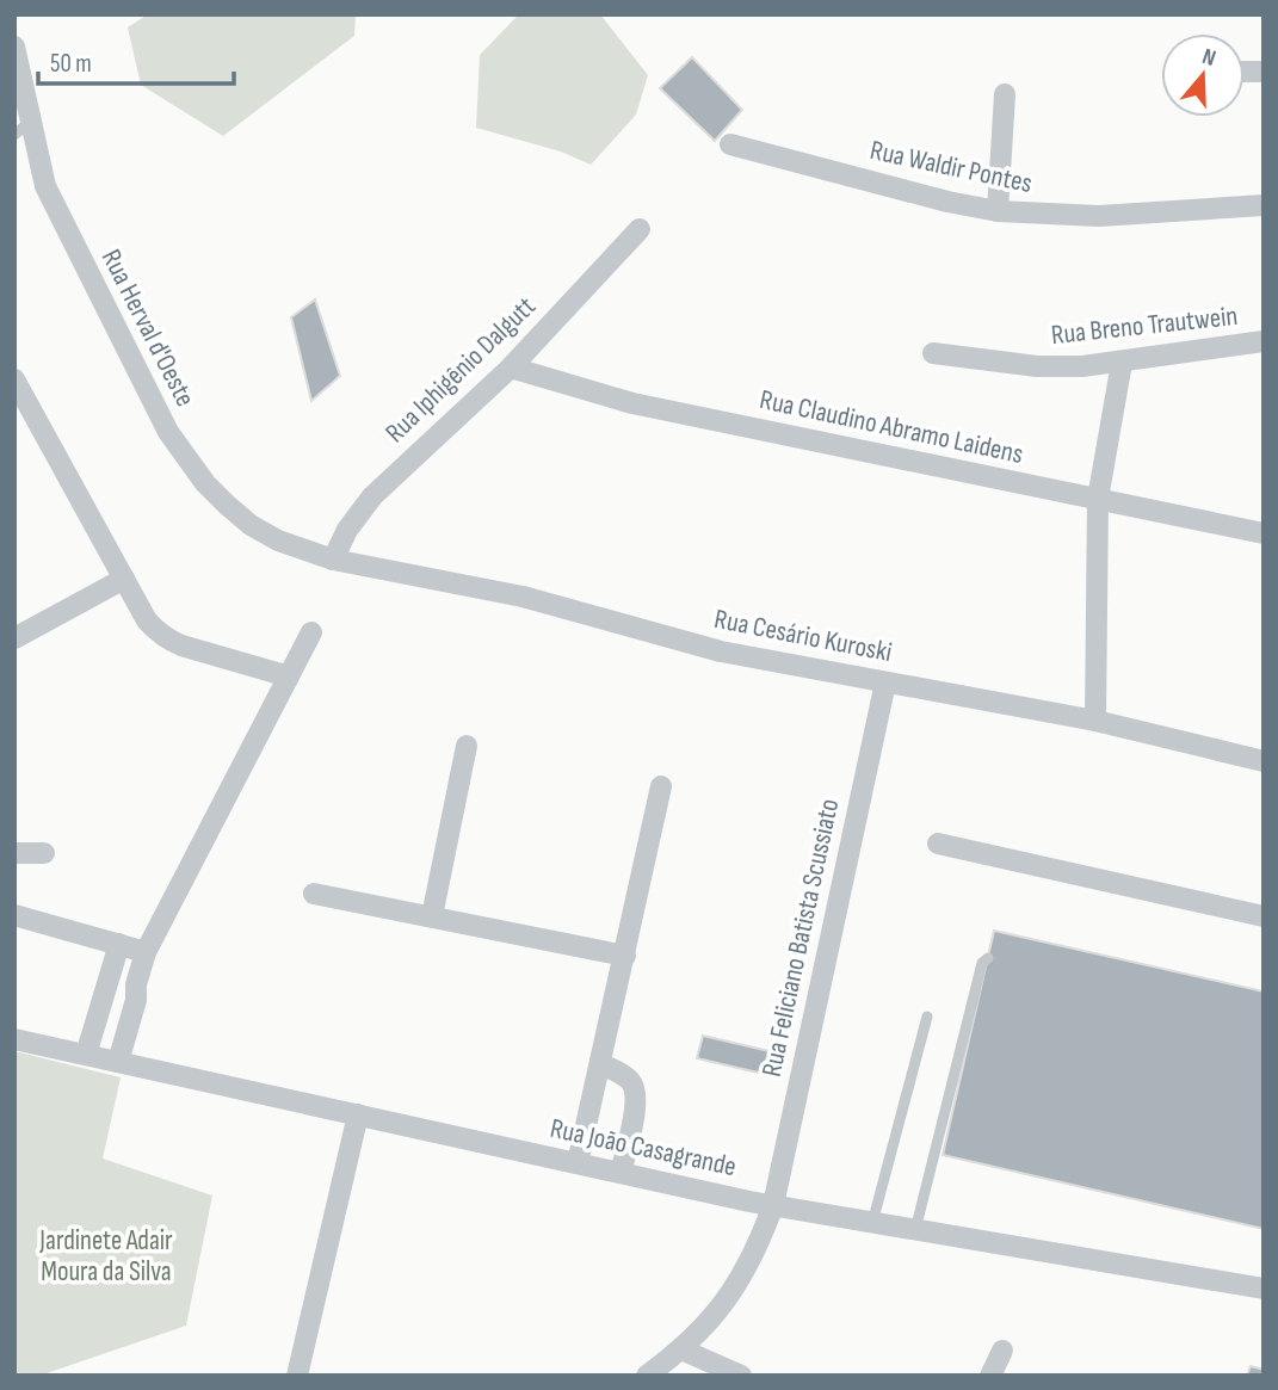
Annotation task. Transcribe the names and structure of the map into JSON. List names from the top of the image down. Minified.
{"streets":{"street":["Rua Waldir Pontes","Rua Breno Trautwein","Rua Herval d'Oeste","Rua Iphigênio Dalgutt","Rua Claudino Abramo Laidens","Rua Cesário Kuroski","Rua Feliciano Batista Scussiato","Rua João Casagrande"]},"crossings":[["Rua Herval d'Oeste","Rua Iphigênio Dalgutt"],["Rua Herval d'Oeste","Rua Cesário Kuroski"],["Rua Iphigênio Dalgutt","Rua Claudino Abramo Laidens"],["Rua Iphigênio Dalgutt","Rua Cesário Kuroski"],["Rua Cesário Kuroski","Rua Feliciano Batista Scussiato"],["Rua Feliciano Batista Scussiato","Rua João Casagrande"]],"parks":["Jardinete Adair Moura da Silva"],"scale_bar":"50 m","north":"top"}
